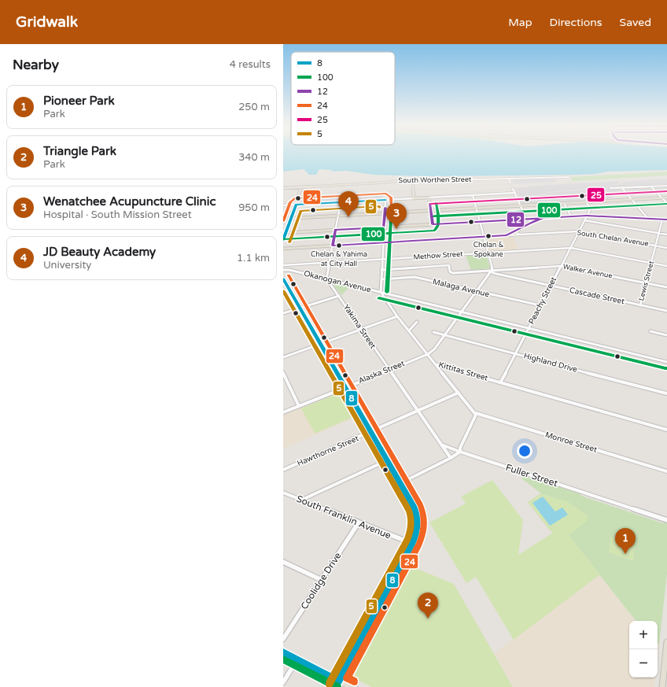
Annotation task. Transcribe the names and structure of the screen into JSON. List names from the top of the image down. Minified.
{"streets":{"main road":["South Worthen Street","South Chelan Avenue"],"street":["Methow Street","Walker Avenue","Lewis Street","Okanogan Avenue","Malaga Avenue","Cascade Street","Peachy Street","Yakima Street","Highland Drive","Kittitas Street","Alaska Street","Monroe Street","Hawthorne Street","Fuller Street","South Franklin Avenue","Coolidge Drive"]},"crossings":[["South Chelan Avenue","Lewis Street"],["South Chelan Avenue","Peachy Street"],["Methow Street","Lewis Street"],["Methow Street","Peachy Street"],["Walker Avenue","Lewis Street"],["Walker Avenue","Cascade Street"],["Walker Avenue","Peachy Street"],["Lewis Street","Cascade Street"],["Okanogan Avenue","Peachy Street"],["Okanogan Avenue","Yakima Street"],["Okanogan Avenue","Kittitas Street"],["Malaga Avenue","Peachy Street"],["Cascade Street","Peachy Street"],["Peachy Street","Highland Drive"],["Peachy Street","Kittitas Street"],["Yakima Street","Alaska Street"],["Yakima Street","Hawthorne Street"],["Kittitas Street","Alaska Street"],["South Franklin Avenue","Coolidge Drive"]],"places":["Chelan & Spokane","Chelan & Yahima at City Hall"],"lines":["transit line 25","transit line 24","transit line 8","transit line 100","transit line 12","transit line 5"],"legend":["8","100","12","24","25","5"],"page":{"header":"Gridwalk","nav":["Map","Directions","Saved"],"heading":["Nearby","4 results"],"list":[{"mark":"1","name":"Pioneer Park","note":"Park","value":"250 m"},{"mark":"2","name":"Triangle Park","note":"Park","value":"340 m"},{"mark":"3","name":"Wenatchee Acupuncture Clinic","note":"Hospital · South Mission Street","value":"950 m"},{"mark":"4","name":"JD Beauty Academy","note":"University","value":"1.1 km"}],"pins":["4","3","1","2"],"map_buttons":["+","−"]}}
